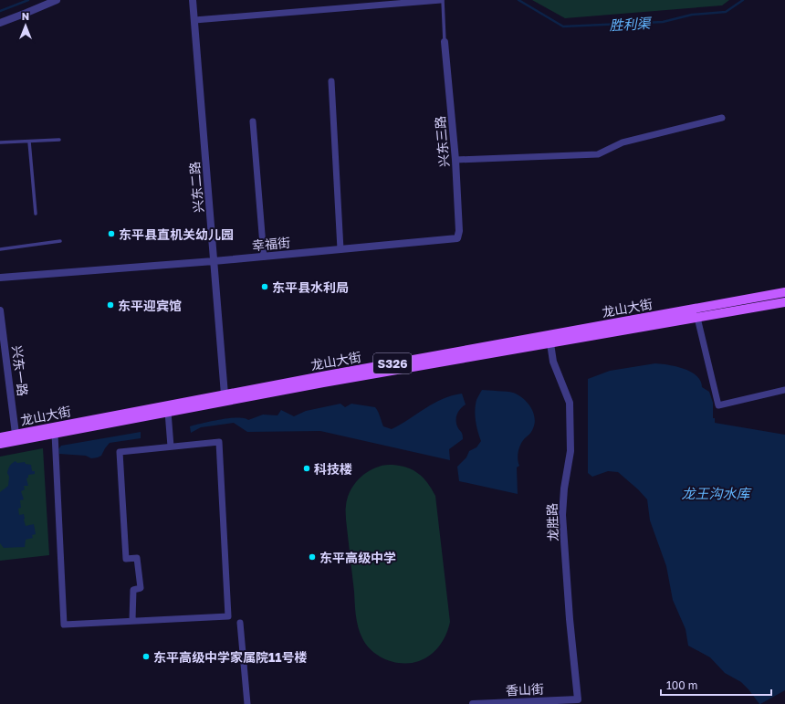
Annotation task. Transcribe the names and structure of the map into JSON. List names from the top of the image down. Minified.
{"streets":{"main road":["龙山大街","S326"],"street":["兴东三路","兴东二路","幸福街","兴东一路","龙胜路","香山街"]},"crossings":[["兴东三路","幸福街"],["兴东二路","幸福街"],["兴东二路","龙山大街"],["龙山大街","兴东一路"],["龙山大街","龙胜路"],["龙胜路","香山街"]],"water":["胜利渠","龙王沟水库"],"places":["东平县直机关幼儿园","东平县水利局","东平迎宾馆","科技楼","东平高级中学","东平高级中学家属院11号楼"],"scale_bar":"100 m","north":"top"}
